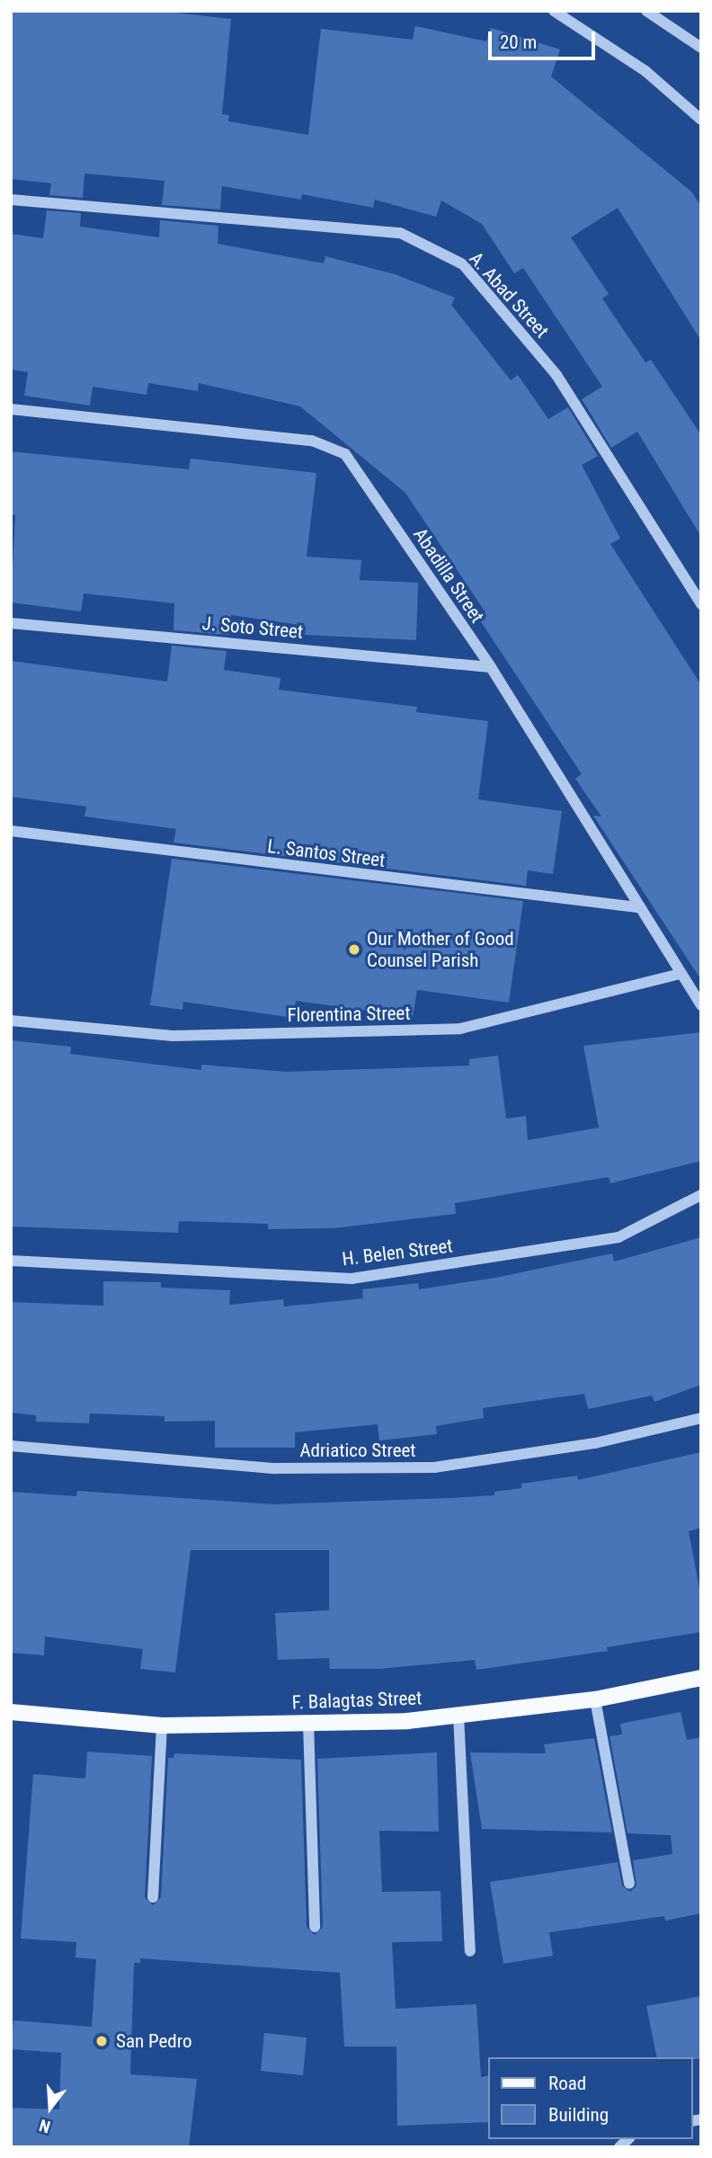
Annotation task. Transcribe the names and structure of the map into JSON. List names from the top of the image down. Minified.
{"streets":{"main road":["F. Balagtas Street"],"street":["A. Abad Street","Abadilla Street","J. Soto Street","L. Santos Street","Florentina Street","H. Belen Street","Adriatico Street"]},"crossings":[["Abadilla Street","J. Soto Street"],["Abadilla Street","L. Santos Street"],["Abadilla Street","Florentina Street"]],"places":["Our Mother of Good Counsel Parish","San Pedro"],"legend":["Road","Building"],"scale_bar":"20 m","north":"bottom"}
